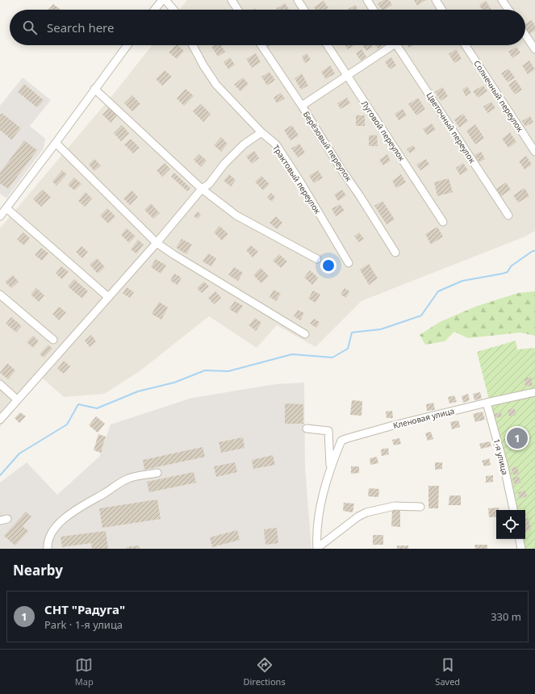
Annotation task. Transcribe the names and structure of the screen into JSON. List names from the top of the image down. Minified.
{"streets":{"street":["Солнечный переулок","Цветочный переулок","Луговой переулок","Берёзовый переулок","Трактовый переулок","Кленовая улица","1-я улица"]},"crossings":[["Кленовая улица","1-я улица"]],"page":{"search":"Search here","pins":"1","heading":"Nearby","list":[{"mark":"1","name":"СНТ \"Радуга\"","note":"Park · 1-я улица","value":"330 m"}],"nav":["Map","Directions","Saved"]}}
